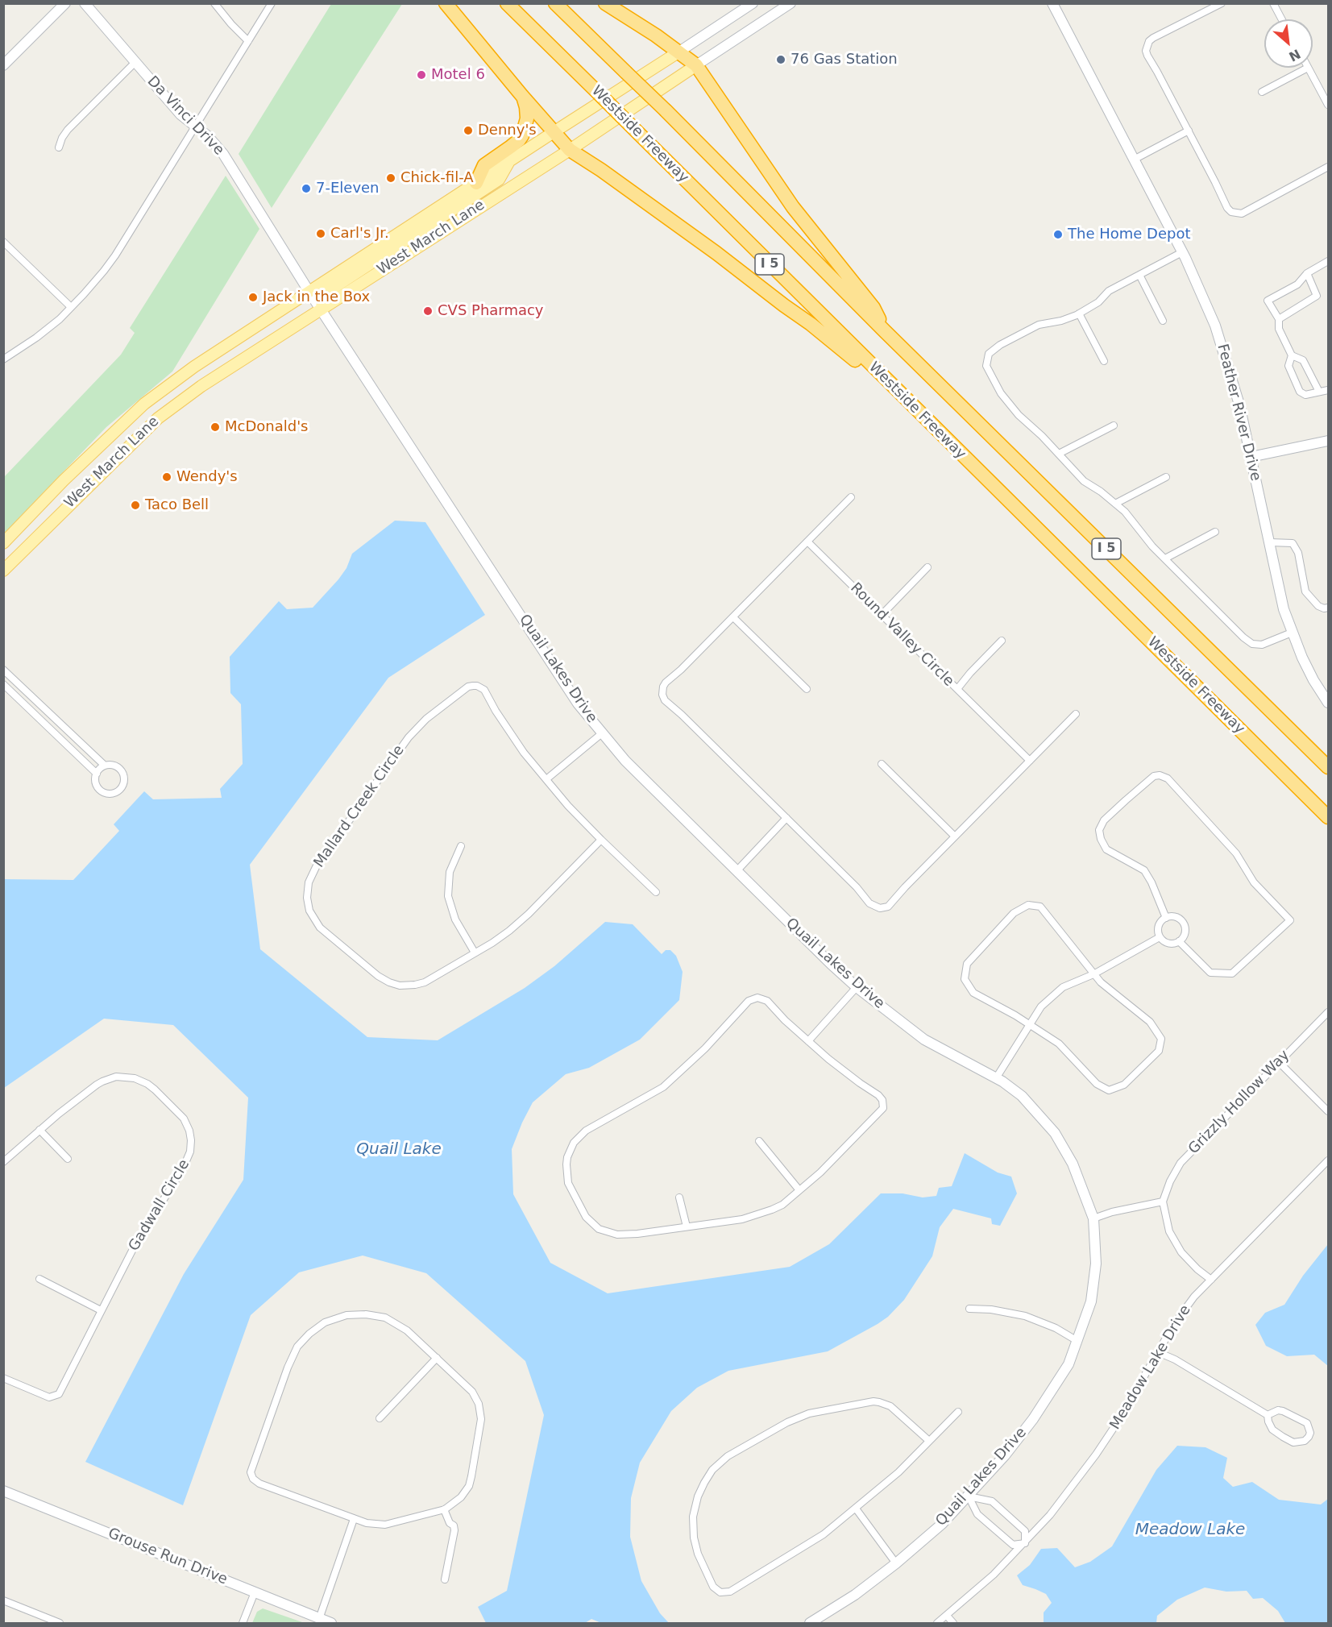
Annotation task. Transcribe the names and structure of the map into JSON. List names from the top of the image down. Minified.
{"streets":{"highway":["Westside Freeway","I 5"],"main road":["Da Vinci Drive","West March Lane","Feather River Drive","Quail Lakes Drive","Grouse Run Drive"],"street":["Round Valley Circle","Mallard Creek Circle","Grizzly Hollow Way","Gadwall Circle","Meadow Lake Drive"]},"crossings":[["Da Vinci Drive","West March Lane"],["Da Vinci Drive","Quail Lakes Drive"],["West March Lane","Quail Lakes Drive"]],"water":["Quail Lake","Meadow Lake"],"places":["76 Gas Station","Motel 6","Denny's","Chick-fil-A","7-Eleven","Carl's Jr.","The Home Depot","Jack in the Box","CVS Pharmacy","McDonald's","Wendy's","Taco Bell"],"north":"bottom right"}
